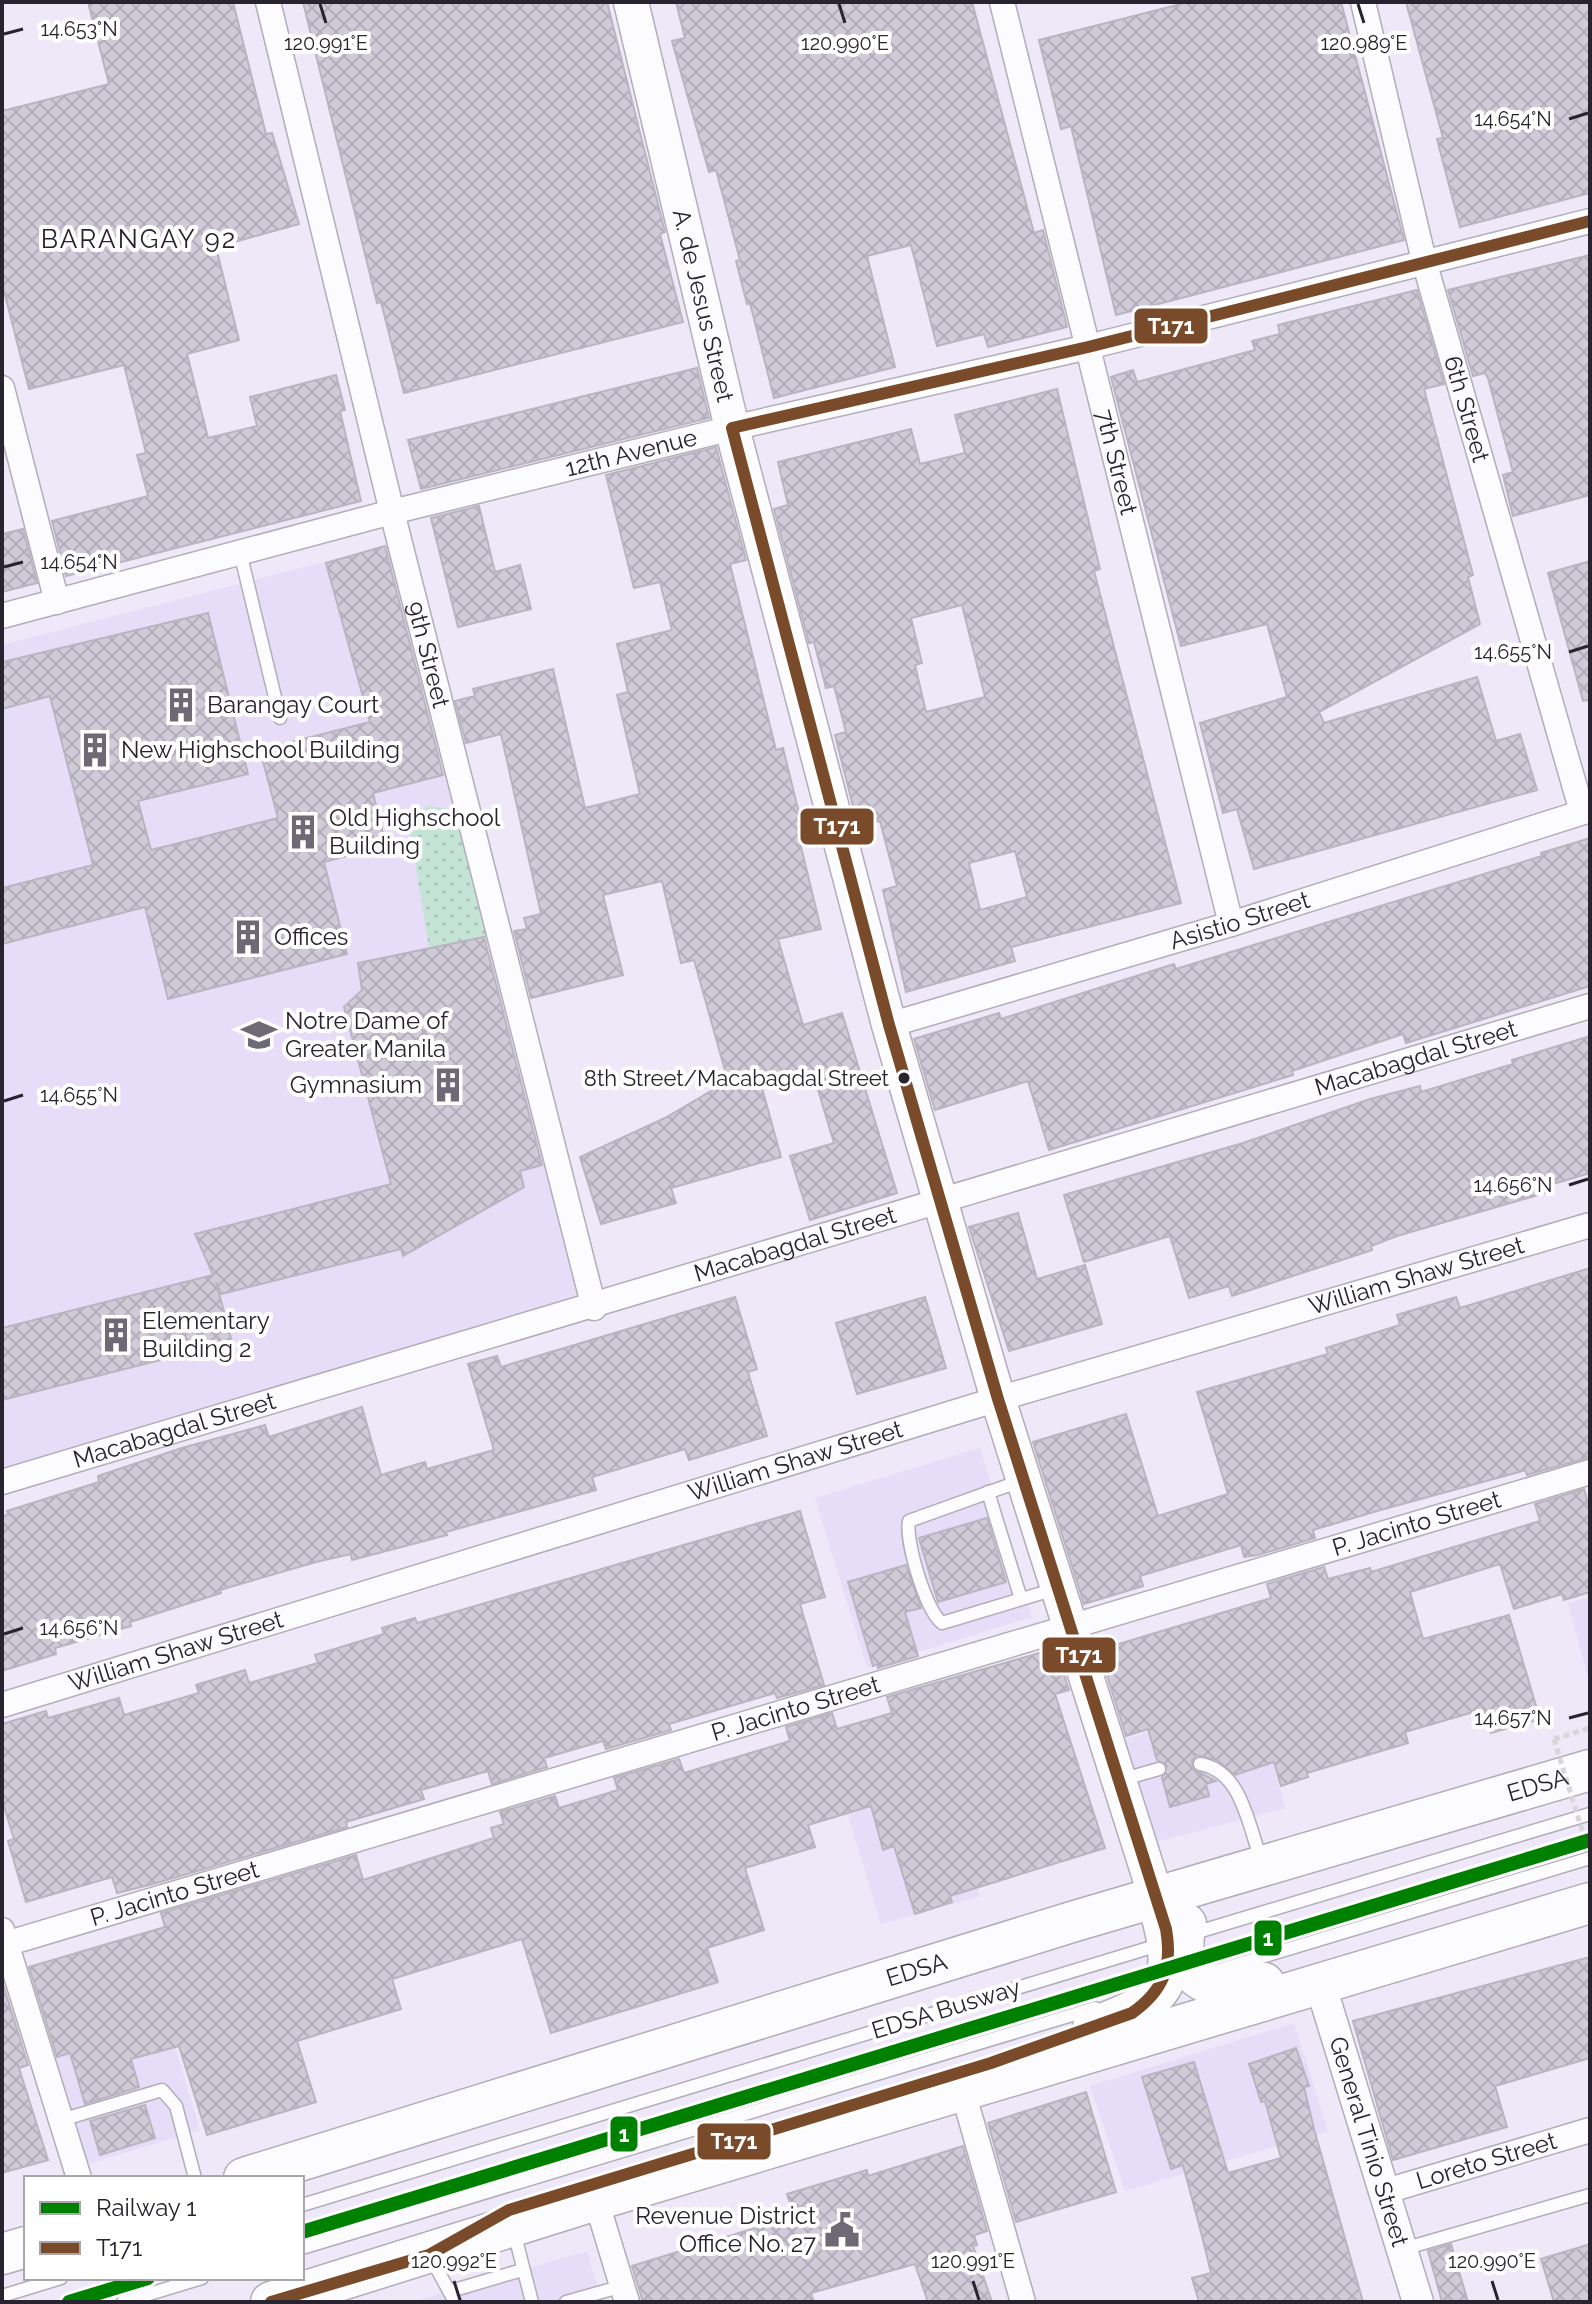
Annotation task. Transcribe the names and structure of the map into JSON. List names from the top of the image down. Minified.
{"streets":{"highway":["EDSA"],"main road":["A. de Jesus Street"],"street":["6th Street","12th Avenue","7th Street","9th Street","Asistio Street","Macabagdal Street","William Shaw Street","P. Jacinto Street","General Tinio Street","Loreto Street"],"lane":["EDSA Busway"]},"crossings":[["A. de Jesus Street","12th Avenue"],["A. de Jesus Street","Asistio Street"],["A. de Jesus Street","Macabagdal Street"],["A. de Jesus Street","William Shaw Street"],["A. de Jesus Street","P. Jacinto Street"],["A. de Jesus Street","EDSA"],["6th Street","12th Avenue"],["6th Street","Asistio Street"],["12th Avenue","7th Street"],["12th Avenue","9th Street"],["7th Street","Asistio Street"],["9th Street","Macabagdal Street"],["General Tinio Street","Loreto Street"]],"districts":["BARANGAY 92"],"places":{"building":["Barangay Court","New Highschool Building","Old Highschool Building","Offices","Gymnasium","Elementary Building 2"],"school or university":["Notre Dame of Greater Manila"],"other":["8th Street/Macabagdal Street"],"public building":["Revenue District Office No. 27"]},"lines":["transit line T171","rail line 1"],"legend":["Railway 1","T171"],"coordinates":["14.653°N","120.991°E","120.990°E","120.989°E","14.654°N","14.655°N","14.656°N","14.657°N","120.992°E"]}
